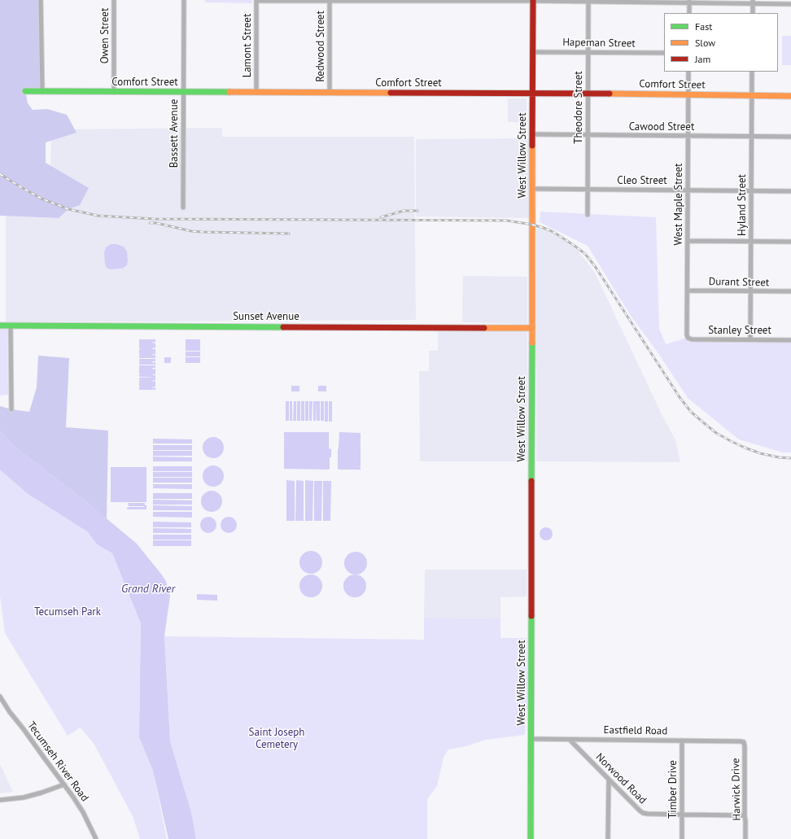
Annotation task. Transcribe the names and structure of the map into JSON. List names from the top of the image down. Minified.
{"streets":{"street":["Owen Street","Hapeman Street","Lamont Street","Redwood Street","Comfort Street","Theodore Street","Cawood Street","Bassett Avenue","West Willow Street","Cleo Street","West Maple Street","Hyland Street","Durant Street","Sunset Avenue","Stanley Street","Eastfield Road","Tecumseh River Road","Norwood Road","Timber Drive","Harwick Drive"]},"crossings":[["Owen Street","Comfort Street"],["Hapeman Street","Theodore Street"],["Hapeman Street","West Willow Street"],["Lamont Street","Comfort Street"],["Redwood Street","Comfort Street"],["Comfort Street","Theodore Street"],["Comfort Street","Bassett Avenue"],["Comfort Street","West Willow Street"],["Comfort Street","West Maple Street"],["Comfort Street","Hyland Street"],["Theodore Street","Cawood Street"],["Theodore Street","Cleo Street"],["Cawood Street","West Willow Street"],["Cawood Street","West Maple Street"],["Cawood Street","Hyland Street"],["West Willow Street","Cleo Street"],["West Willow Street","Sunset Avenue"],["West Willow Street","Eastfield Road"],["Cleo Street","West Maple Street"],["Cleo Street","Hyland Street"],["West Maple Street","Durant Street"],["West Maple Street","Stanley Street"],["Hyland Street","Durant Street"],["Hyland Street","Stanley Street"],["Eastfield Road","Norwood Road"],["Eastfield Road","Timber Drive"],["Eastfield Road","Harwick Drive"],["Norwood Road","Timber Drive"],["Norwood Road","Harwick Drive"]],"water":["Grand River"],"parks":["Tecumseh Park","Saint Joseph Cemetery"],"legend":["Fast","Slow","Jam"]}
